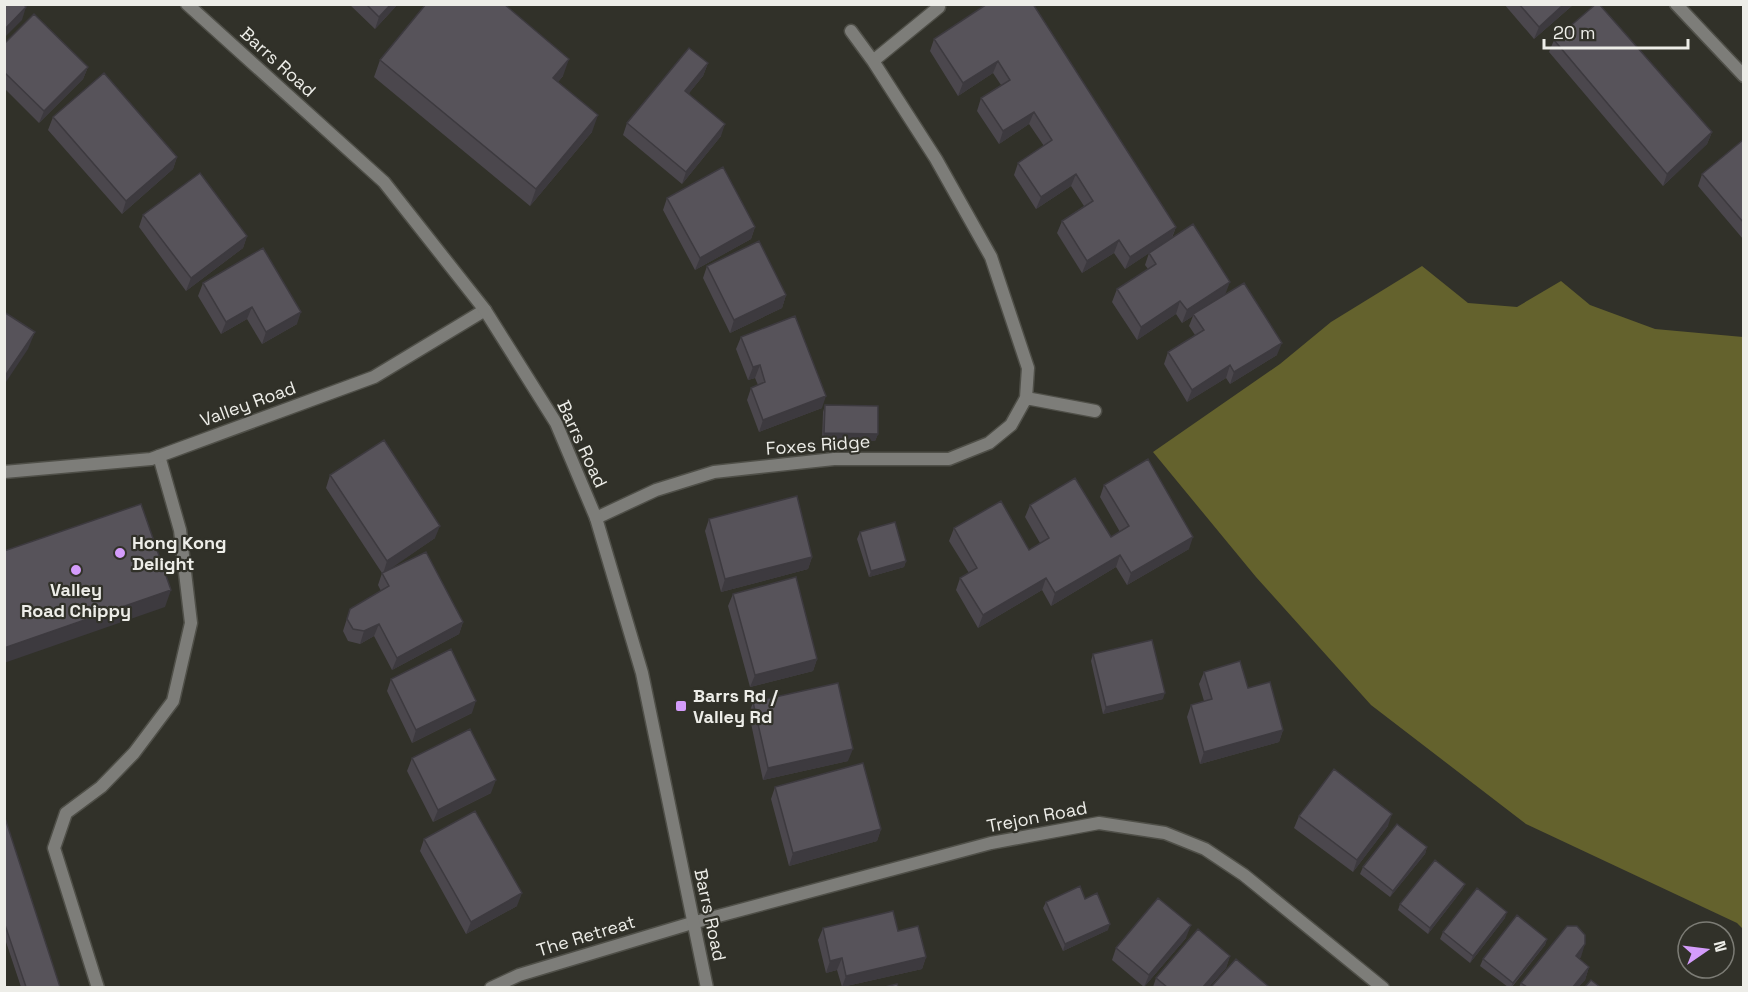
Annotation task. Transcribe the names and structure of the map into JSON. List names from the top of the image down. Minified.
{"streets":{"street":["Barrs Road","Valley Road","Foxes Ridge","Trejon Road","The Retreat"]},"crossings":[["Barrs Road","Valley Road"],["Barrs Road","Foxes Ridge"],["Barrs Road","Trejon Road"],["Barrs Road","The Retreat"],["Trejon Road","The Retreat"]],"places":{"other":["Hong Kong Delight","Valley Road Chippy"],"transit":["Barrs Rd / Valley Rd"]},"scale_bar":"20 m","north":"right"}
